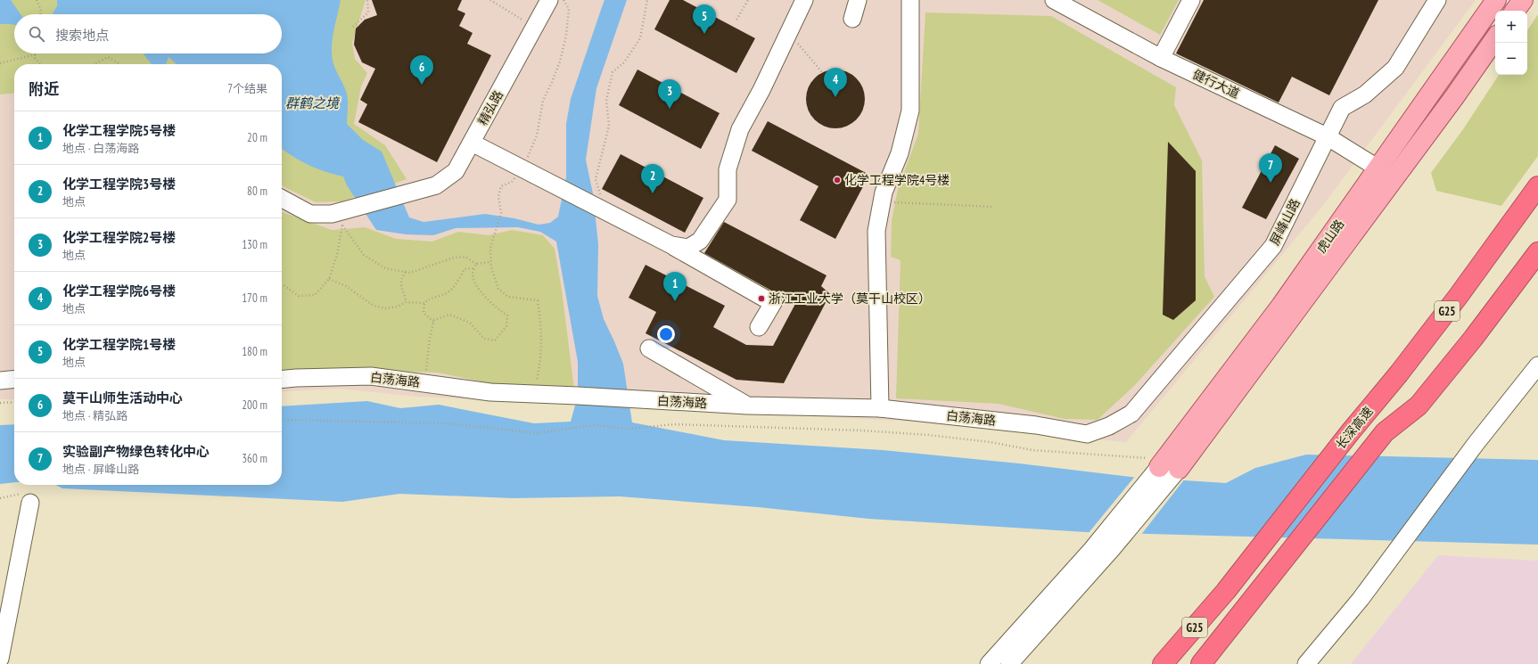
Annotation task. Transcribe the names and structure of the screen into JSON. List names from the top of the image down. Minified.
{"streets":{"highway":["G25","长深高速"],"main road":["虎山路"],"street":["健行大道","精弘路","屏峰山路","白荡海路"]},"crossings":[["健行大道","屏峰山路"],["健行大道","虎山路"],["屏峰山路","白荡海路"]],"water":["群鹤之境"],"places":["化学工程学院4号楼","浙江工业大学（莫干山校区）"],"page":{"pins":["5","6","4","3","7","2","1"],"map_buttons":["+","−"],"search":"搜索地点","heading":["附近","7个结果"],"list":[{"mark":"1","name":"化学工程学院5号楼","note":"地点 · 白荡海路","value":"20 m"},{"mark":"2","name":"化学工程学院3号楼","note":"地点","value":"80 m"},{"mark":"3","name":"化学工程学院2号楼","note":"地点","value":"130 m"},{"mark":"4","name":"化学工程学院6号楼","note":"地点","value":"170 m"},{"mark":"5","name":"化学工程学院1号楼","note":"地点","value":"180 m"},{"mark":"6","name":"莫干山师生活动中心","note":"地点 · 精弘路","value":"200 m"},{"mark":"7","name":"实验副产物绿色转化中心","note":"地点 · 屏峰山路","value":"360 m"}]}}
